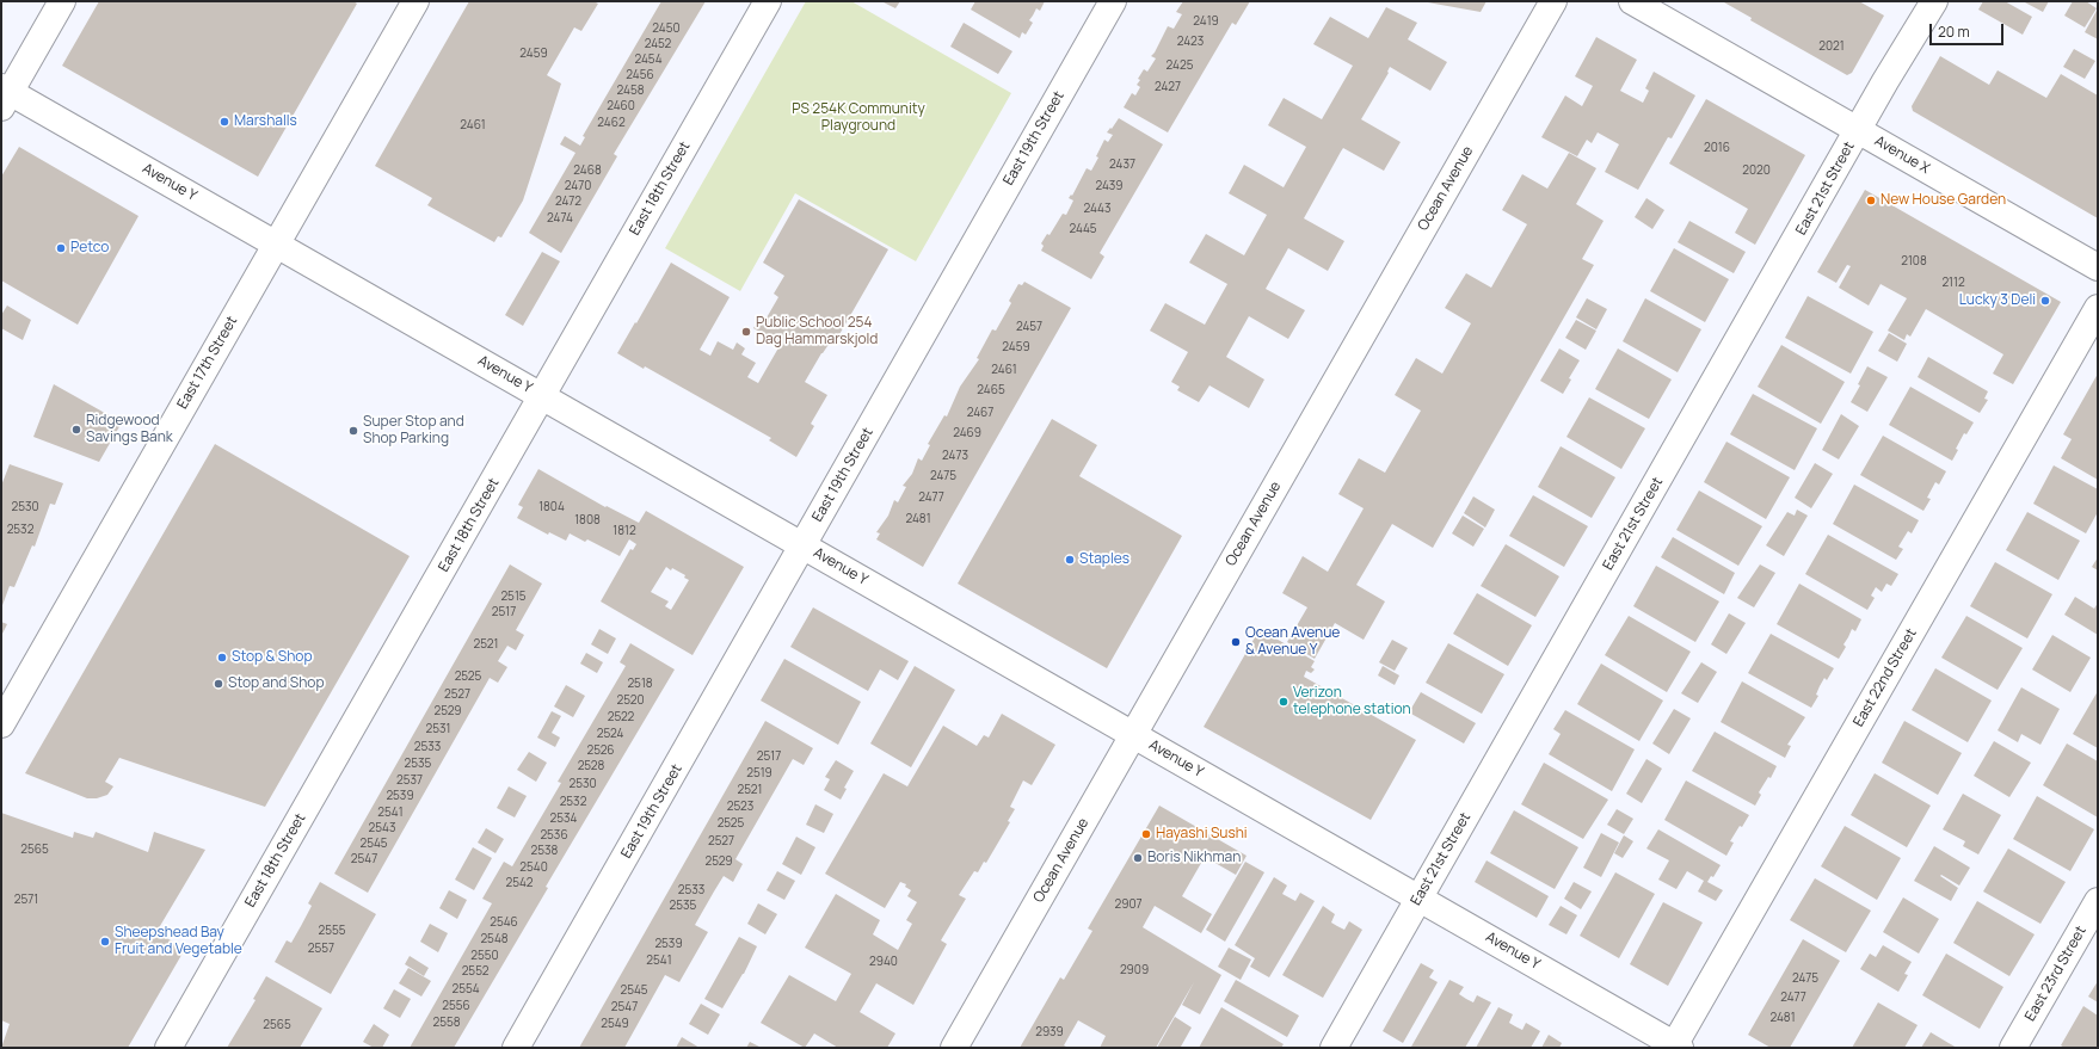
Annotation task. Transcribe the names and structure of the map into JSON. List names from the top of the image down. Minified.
{"streets":{"street":["East 19th Street","Avenue X","Avenue Y","East 18th Street","Ocean Avenue","East 21st Street","East 17th Street","East 22nd Street","East 23rd Street"]},"crossings":[["East 19th Street","Avenue Y"],["Avenue X","East 21st Street"],["Avenue Y","East 18th Street"],["Avenue Y","Ocean Avenue"],["Avenue Y","East 21st Street"],["Avenue Y","East 17th Street"],["Avenue Y","East 22nd Street"]],"parks":["PS 254K Community Playground"],"places":["Marshalls","New House Garden","Petco","Lucky 3 Deli","Public School 254 Dag Hammarskjold","Ridgewood Savings Bank","Super Stop and Shop Parking","Staples","Ocean Avenue & Avenue Y","Stop & Shop","Stop and Shop","Verizon telephone station","Hayashi Sushi","Boris Nikhman","Sheepshead Bay Fruit and Vegetable"],"house_numbers":["2419","2450","2423","2452","2021","2459","2454","2425","2456","2427","2458","2460","2462","2461","2016","2437","2468","2020","2470","2439","2472","2443","2474","2445","2108","2112","2457","2459","2461","2465","2467","2469","2473","2475","2477","2530","1804","2481","1808","2532","1812","2515","2517","2521","2525","2518","2527","2520","2529","2522","2531","2524","2533","2526","2517","2535","2528","2519","2537","2530","2521","2539","2532","2523","2541","2534","2525","2543","2536","2527","2545","2565","2538","2547","2529","2540","2542","2533","2571","2907","2535","2546","2555","2548","2539","2557","2550","2541","2940","2909","2552","2475","2554","2545","2477","2556","2547","2481","2558","2549","2565","2939"],"scale_bar":"20 m"}
